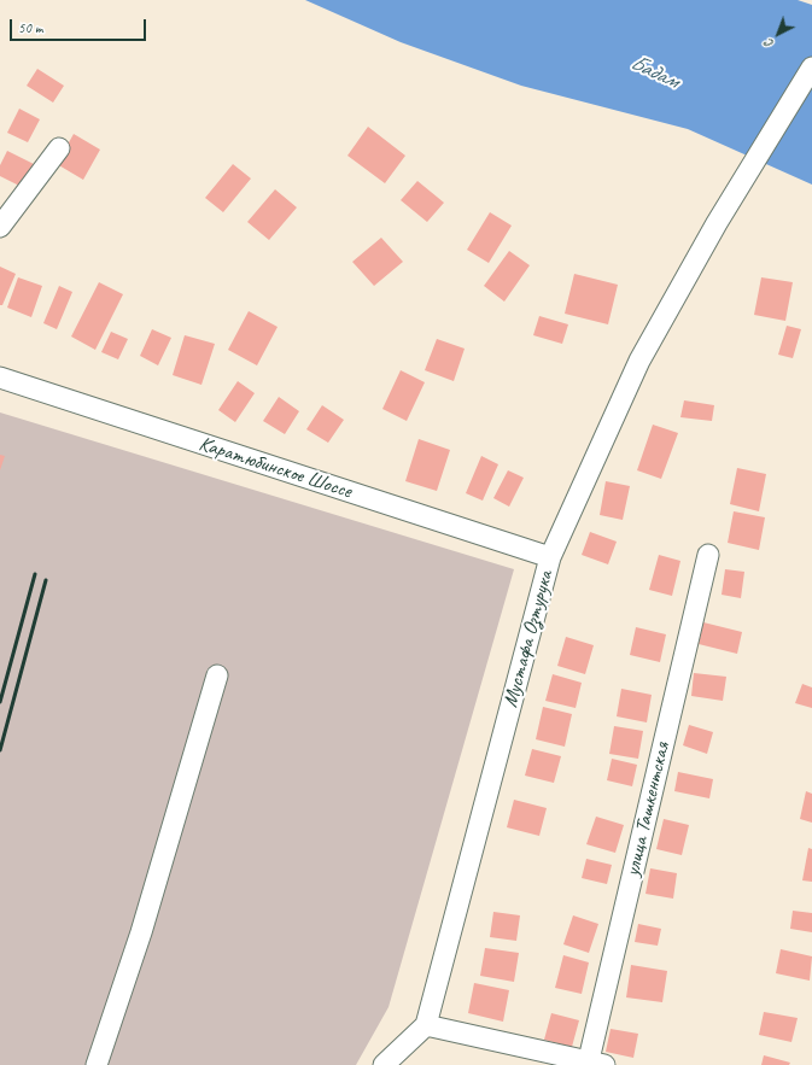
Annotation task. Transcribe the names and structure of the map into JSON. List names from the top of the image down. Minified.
{"streets":{"street":["Каратюбинское Шоссе","Мустафа Озтурука","улица Ташкентская"]},"crossings":[["Каратюбинское Шоссе","Мустафа Озтурука"]],"water":["Бадам"],"scale_bar":"50 m","north":"bottom left"}
